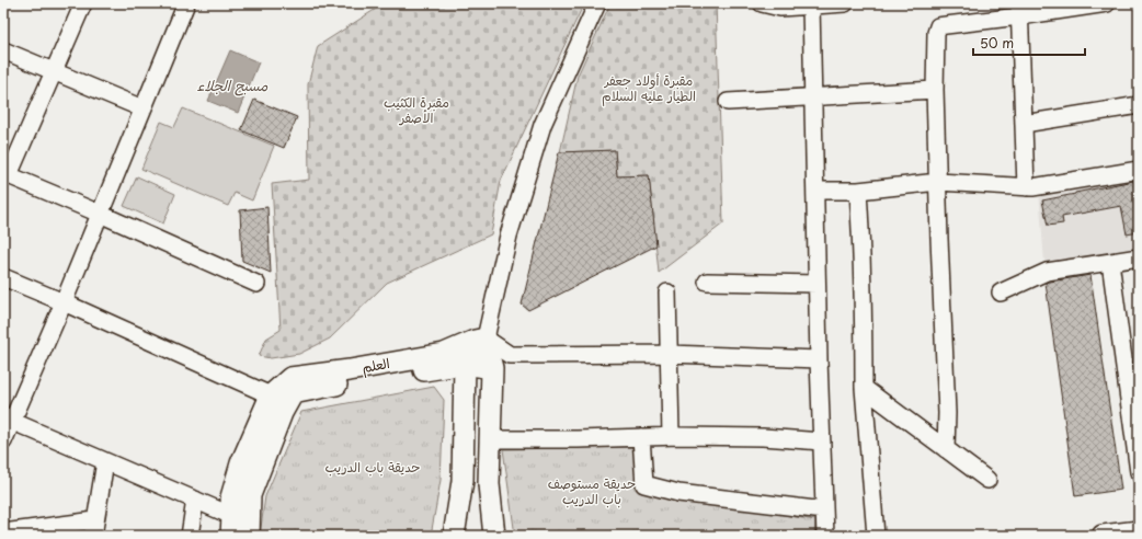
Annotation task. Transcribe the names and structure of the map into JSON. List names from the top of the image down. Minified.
{"streets":{"main road":["العلم"]},"water":["مسبح الجلاء"],"parks":["مقبرة أولاد جعفر الطيار عليه السلام","مقبرة الكثيب الأصفر","حديقة باب الدريب","حديقة مستوصف باب الدريب"],"scale_bar":"50 m"}
